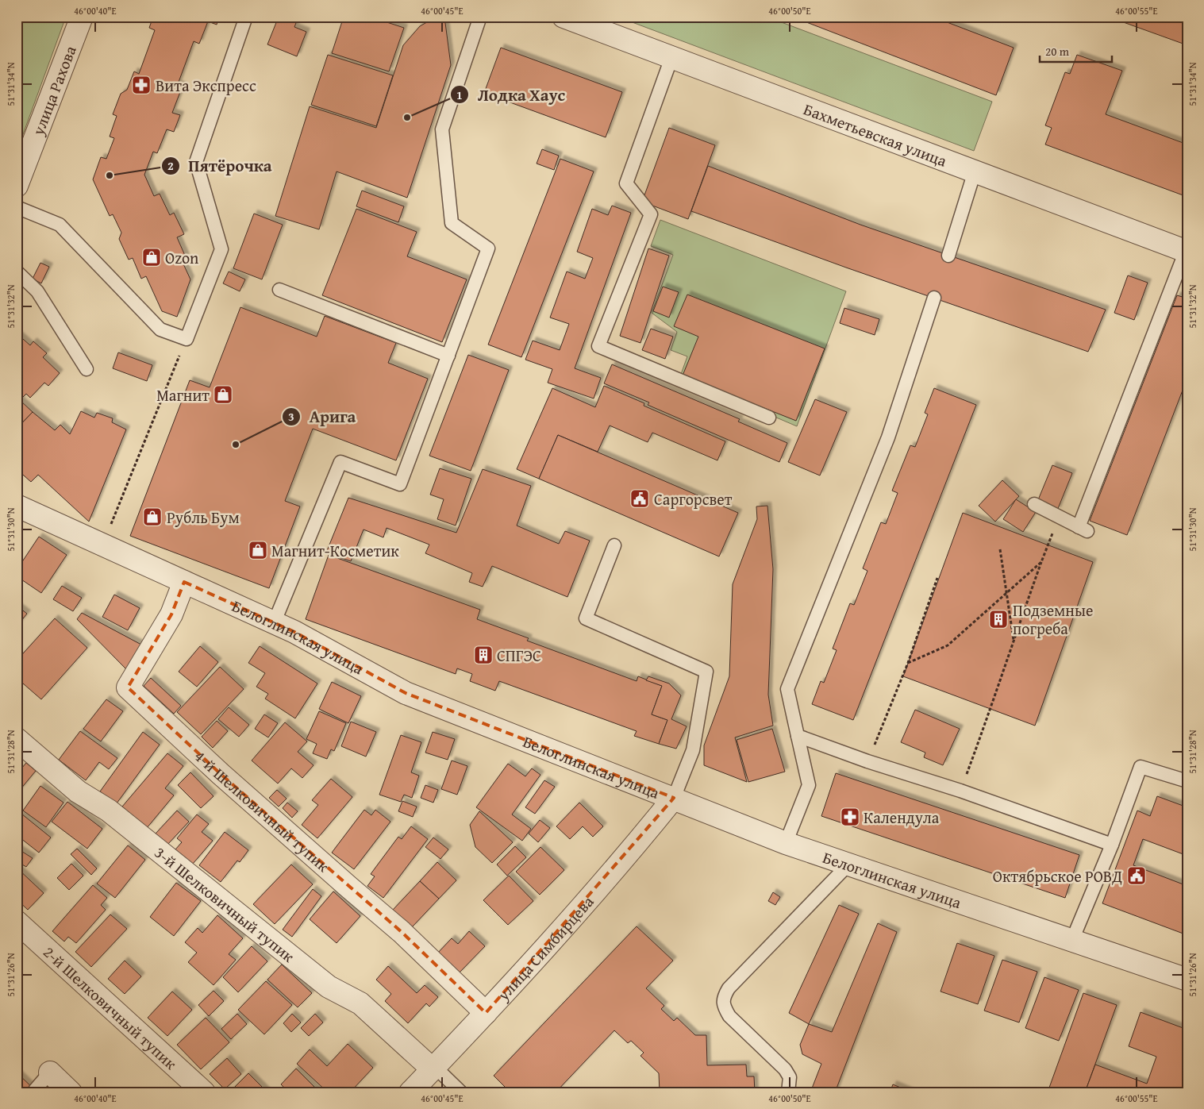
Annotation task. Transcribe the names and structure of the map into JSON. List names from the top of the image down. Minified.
{"streets":{"street":["улица Рахова","Бахметьевская улица","Белоглинская улица","4-й Шелковичный тупик","3-й Шелковичный тупик","улица Симбирцева","2-й Шелковичный тупик"]},"crossings":[["Белоглинская улица","4-й Шелковичный тупик"],["Белоглинская улица","улица Симбирцева"],["4-й Шелковичный тупик","улица Симбирцева"],["3-й Шелковичный тупик","улица Симбирцева"]],"places":{"pharmacy":["Вита Экспресс","Календула"],"other":["Лодка Хаус","Пятёрочка","Арига"],"shop":["Ozon","Магнит","Рубль Бум","Магнит-Косметик"],"public building":["Саргорсвет","Октябрьское РОВД"],"building":["Подземные погреба","СПГЭС"]},"scale_bar":"20 m","coordinates":["46°00'40\"E","46°00'45\"E","46°00'50\"E","46°00'55\"E","51°31'34\"N","51°31'32\"N","51°31'30\"N","51°31'28\"N","51°31'26\"N"]}
